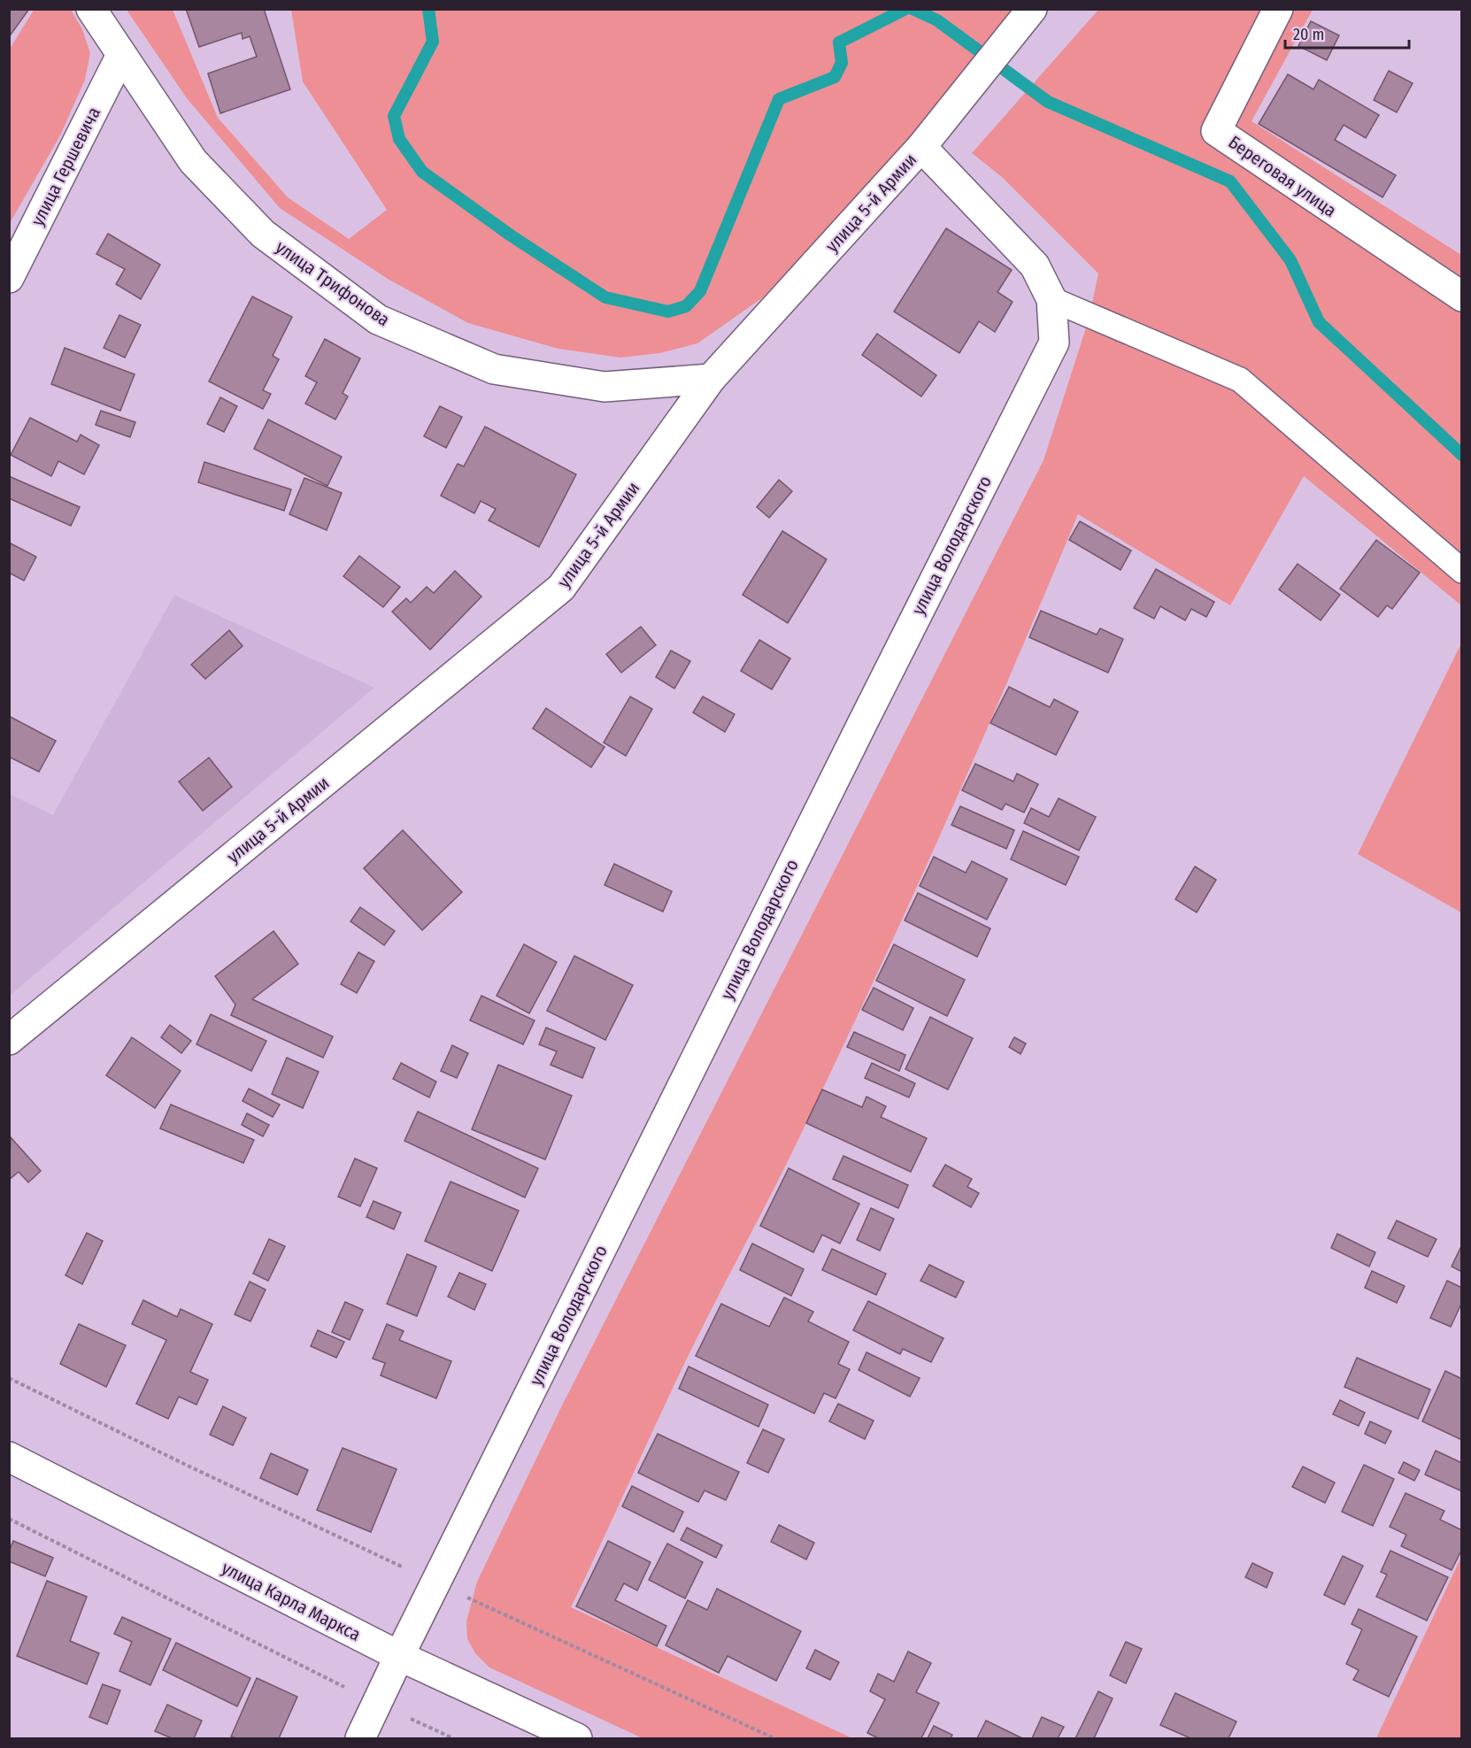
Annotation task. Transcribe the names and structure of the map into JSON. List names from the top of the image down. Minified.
{"streets":{"street":["улица Гершевича","Береговая улица","улица 5-й Армии","улица Трифонова","улица Володарского","улица Карла Маркса"]},"crossings":[["улица Гершевича","улица Трифонова"],["улица 5-й Армии","улица Трифонова"],["улица 5-й Армии","улица Володарского"],["улица Володарского","улица Карла Маркса"]],"scale_bar":"20 m"}
